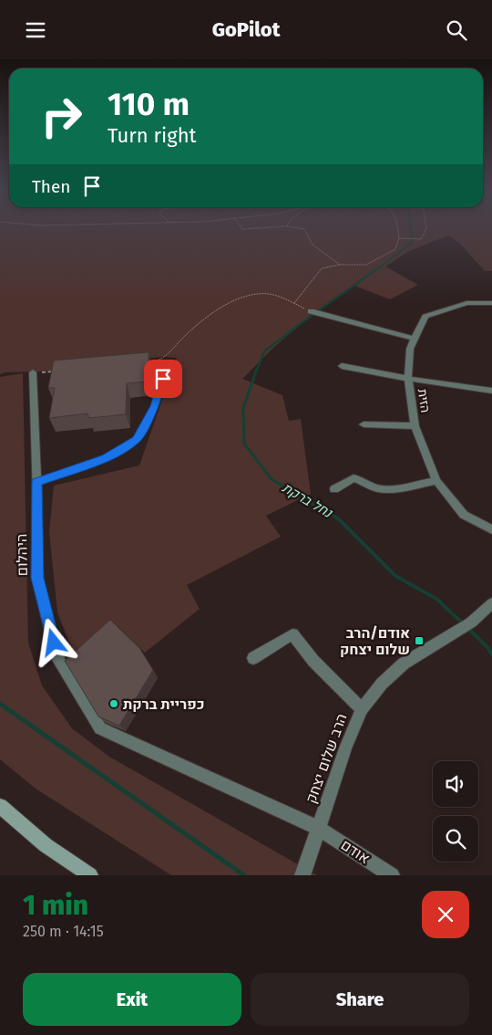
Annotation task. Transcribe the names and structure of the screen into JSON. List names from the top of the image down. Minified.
{"streets":{"street":["הזית","היהלום","הרב שלום יצחק","אודם"]},"crossings":[["היהלום","הרב שלום יצחק"],["היהלום","אודם"],["הרב שלום יצחק","אודם"]],"water":["נחל ברקת"],"places":{"transit":["אודם/הרב שלום יצחק"],"other":["כפריית ברקת"]},"page":{"header":"GoPilot","turn":["110 m","Turn right"],"then":"Then","heading":["1 min","250 m · 14:15"],"buttons":["Exit","Share"]}}
